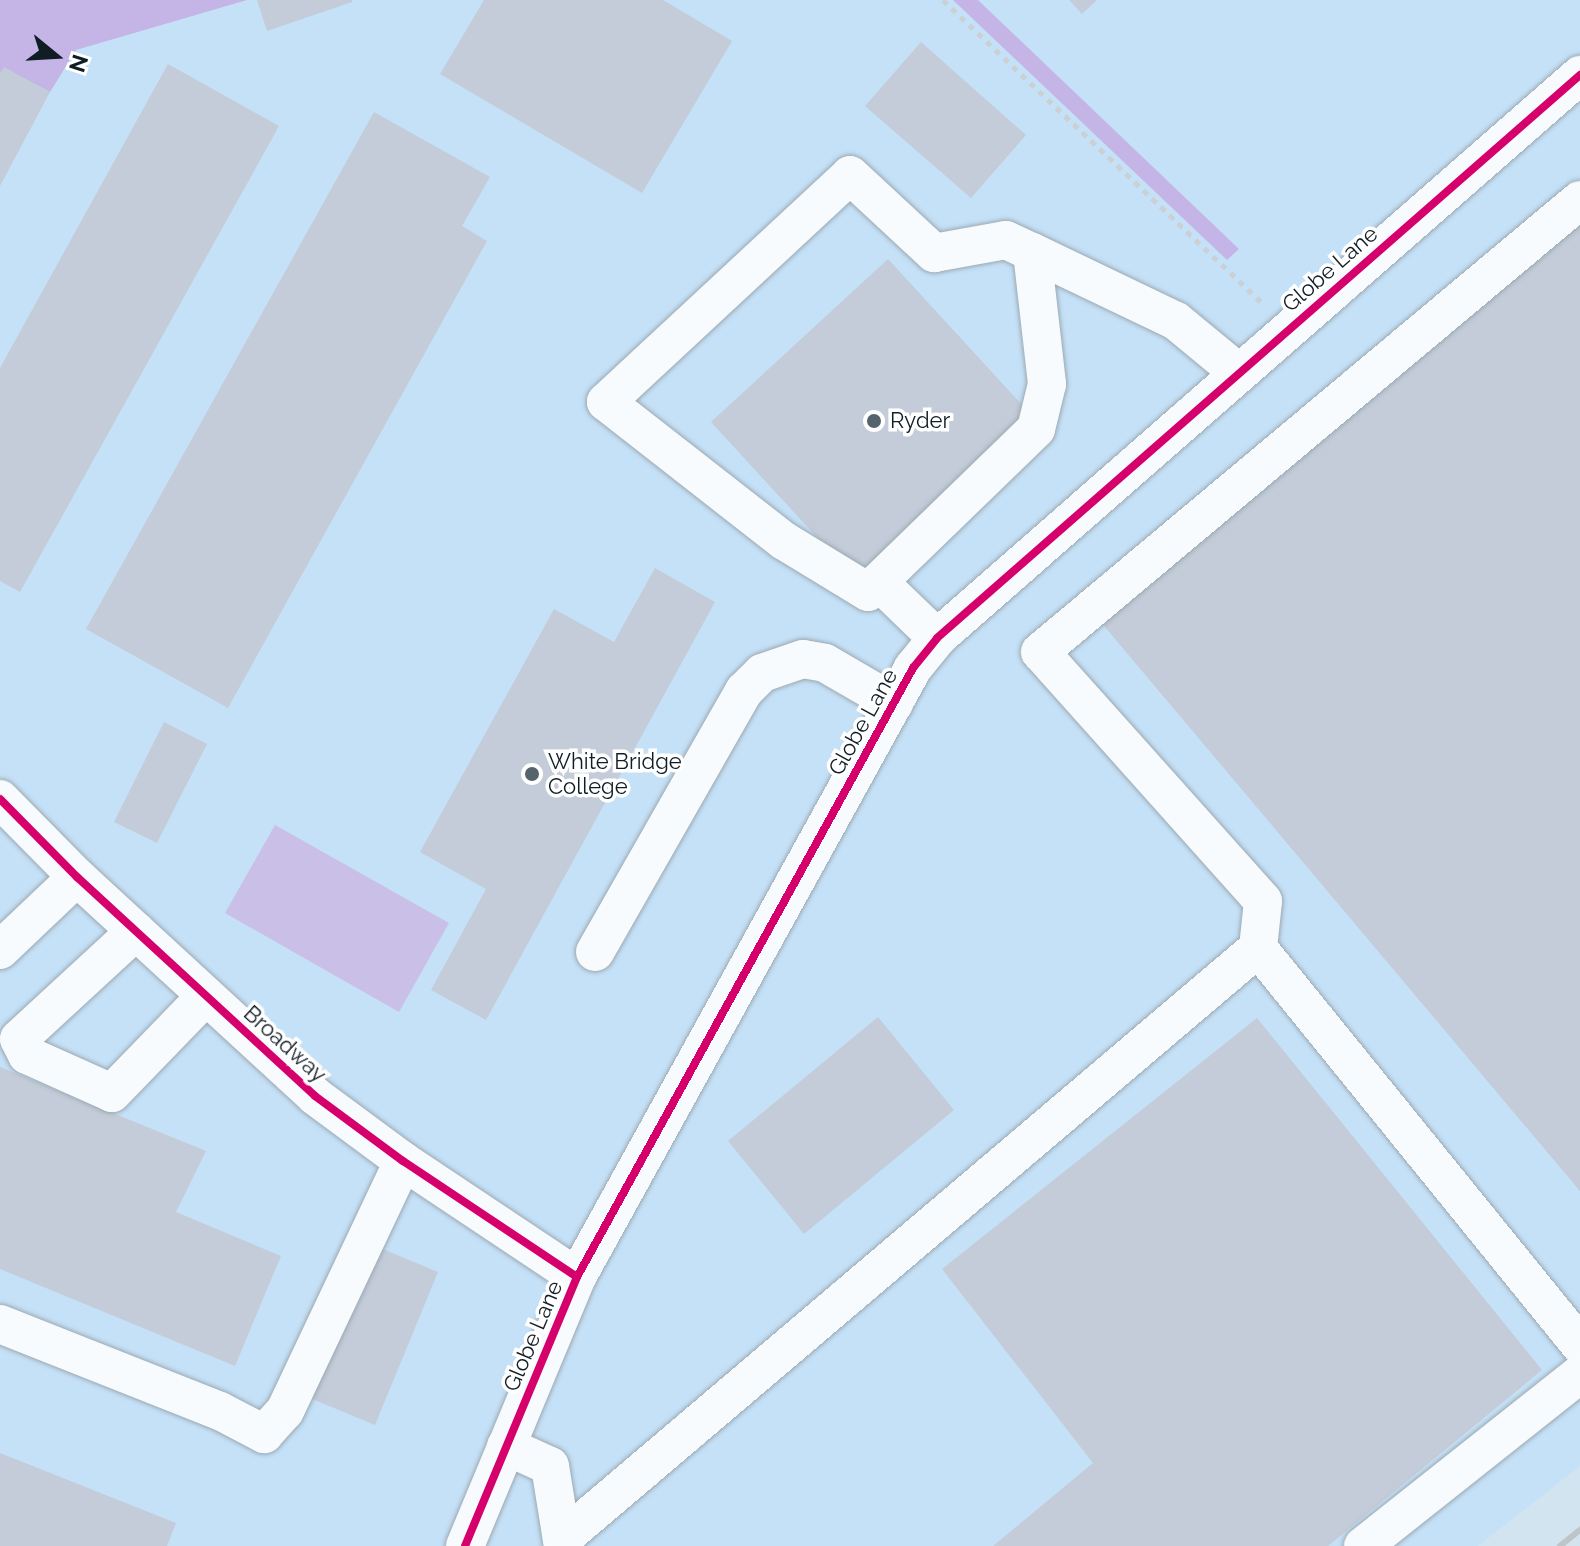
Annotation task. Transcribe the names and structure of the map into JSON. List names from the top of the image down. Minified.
{"streets":{"street":["Globe Lane","Broadway"]},"crossings":[["Globe Lane","Broadway"]],"places":["Ryder","White Bridge College"],"north":"right"}
